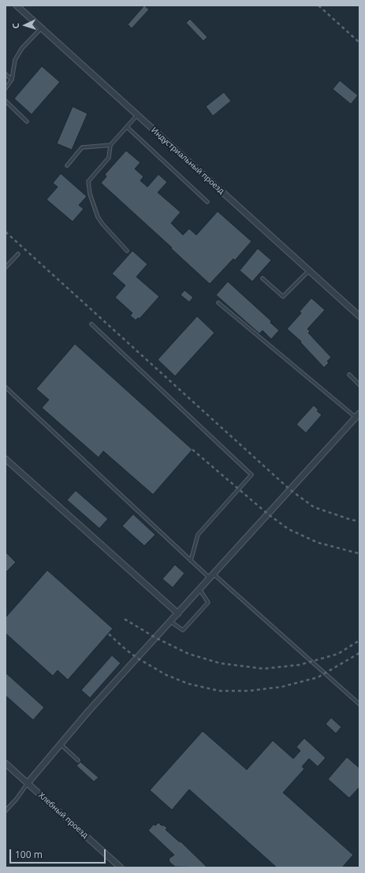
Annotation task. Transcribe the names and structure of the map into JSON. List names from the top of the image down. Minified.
{"streets":{"street":["Индустриальный проезд","Хлебный проезд"]},"scale_bar":"100 m","north":"left"}
